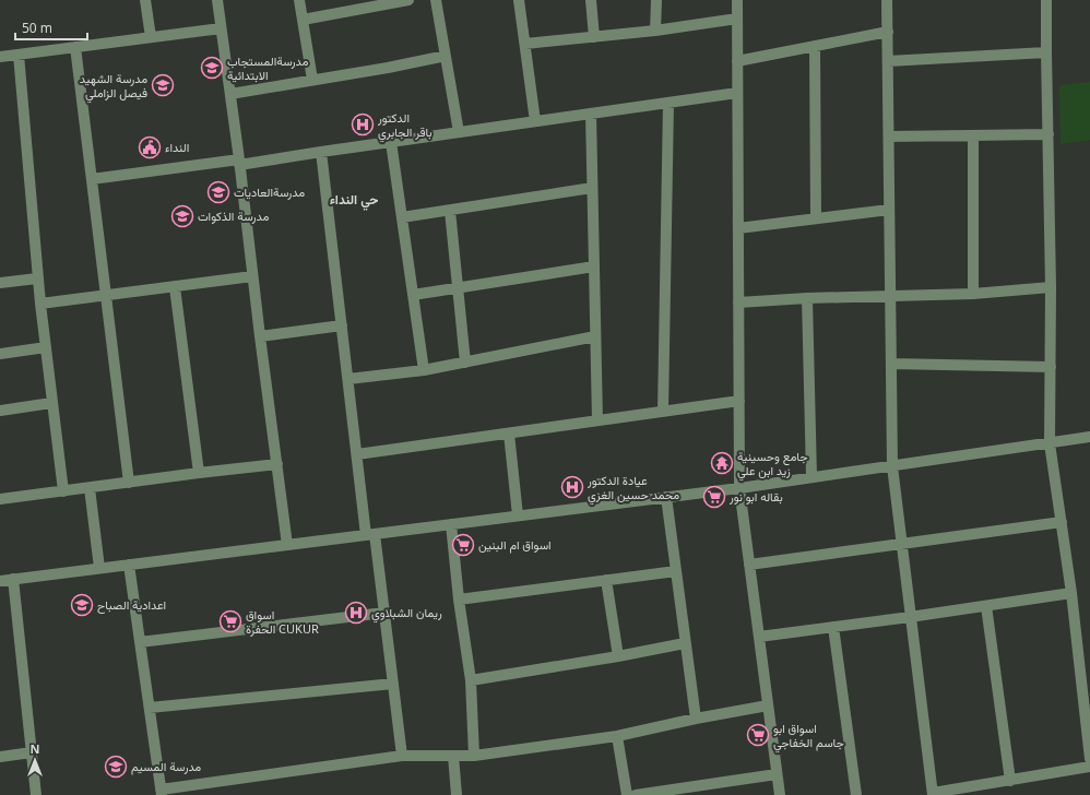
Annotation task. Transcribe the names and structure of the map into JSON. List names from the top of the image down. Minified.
{"districts":["حي النداء"],"places":{"school or university":["مدرسةالمستجاب الابتدائية","مدرسة الشهيد فيصل الزاملي","مدرسةالعاديات","مدرسة الذكوات","اعدادية الصباح","مدرسة المسيم"],"hospital":["الدكتور باقر الجابري","عيادة الدكتور محمد حسين الغزي","ريمان الشبلاوي"],"public building":["النداء"],"temple":["جامع وحسينية زيد ابن علي"],"supermarket":["بقاله ابو نور","اسواق ام البنين","اسواق الحفرة CUKUR","اسواق ابو جاسم الخفاجي"]},"scale_bar":"50 m","north":"top"}
